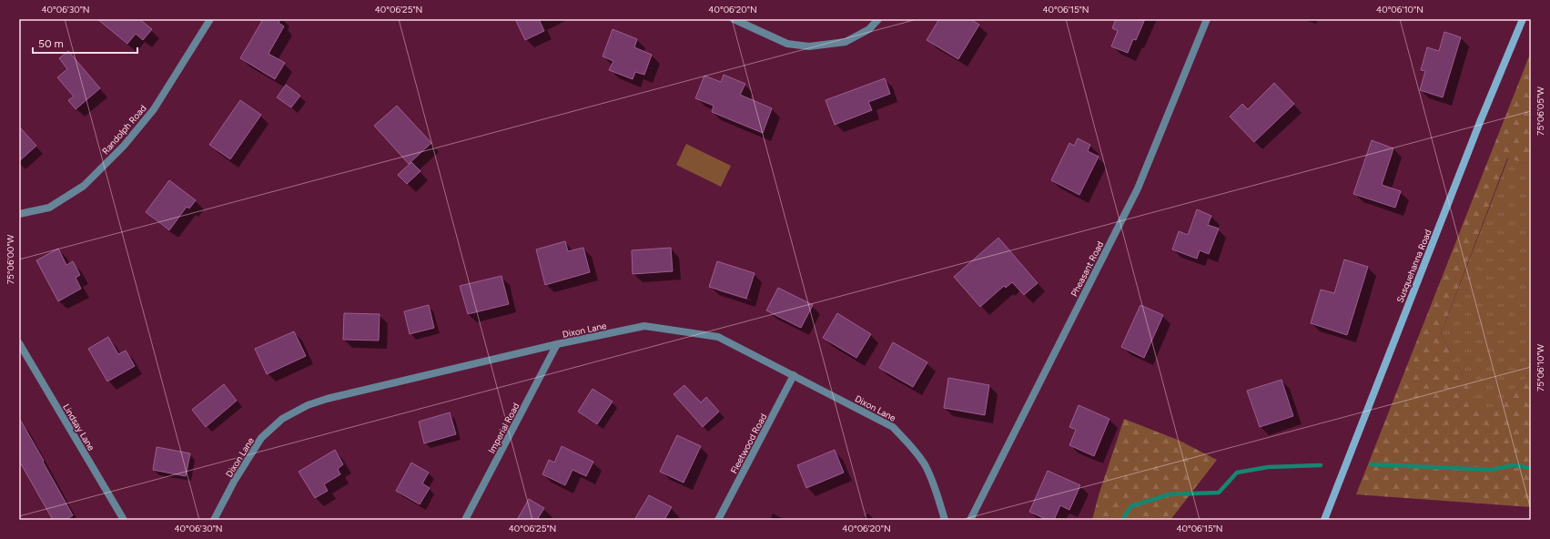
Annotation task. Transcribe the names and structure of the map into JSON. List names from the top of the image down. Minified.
{"streets":{"main road":["Susquehanna Road"],"street":["Randolph Road","Pheasant Road","Dixon Lane","Lindsay Lane","Imperial Road","Fleetwood Road"]},"crossings":[["Dixon Lane","Imperial Road"],["Dixon Lane","Fleetwood Road"]],"scale_bar":"50 m","coordinates":["40°06'30\"N","40°06'25\"N","40°06'20\"N","40°06'15\"N","40°06'10\"N","75°06'05\"W","75°06'00\"W","75°06'10\"W"]}
